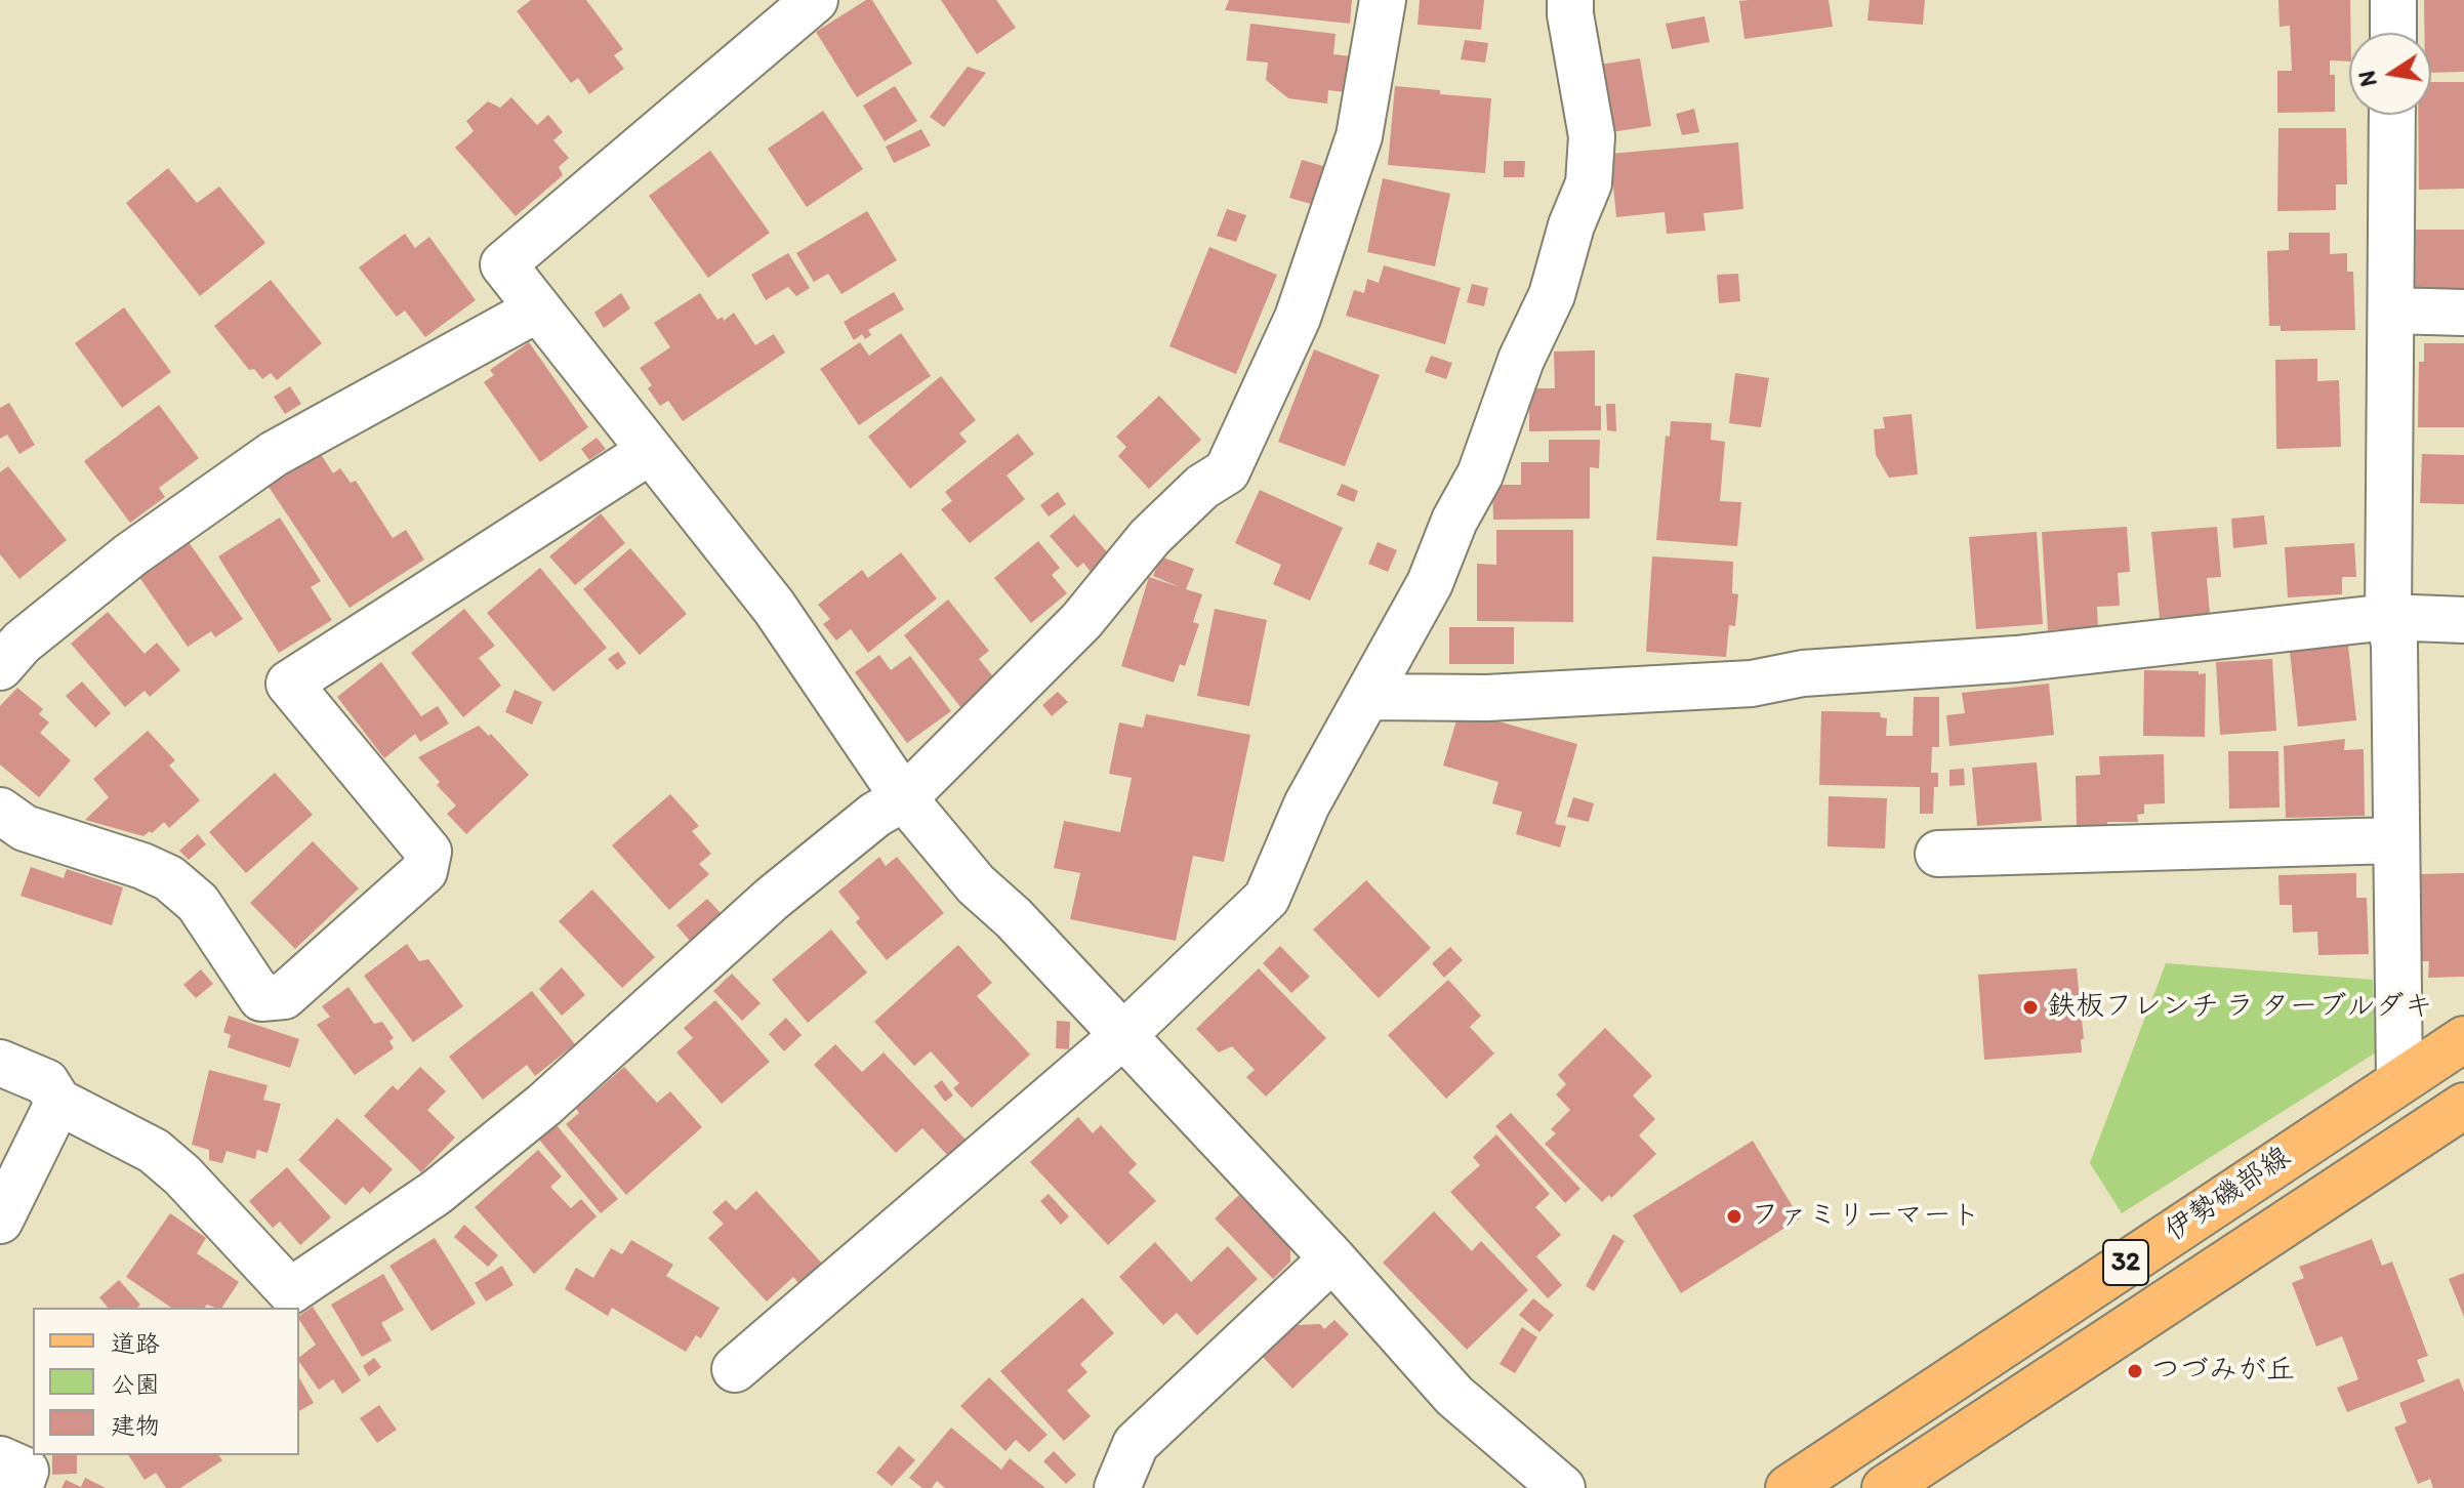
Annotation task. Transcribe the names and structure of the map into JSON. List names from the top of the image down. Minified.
{"streets":{"main road":["伊勢磯部線","32"]},"places":["鉄板フレンチ ラ ターブルダキ","ファミリーマート","つづみが丘"],"legend":["道路","公園","建物"],"north":"left"}
